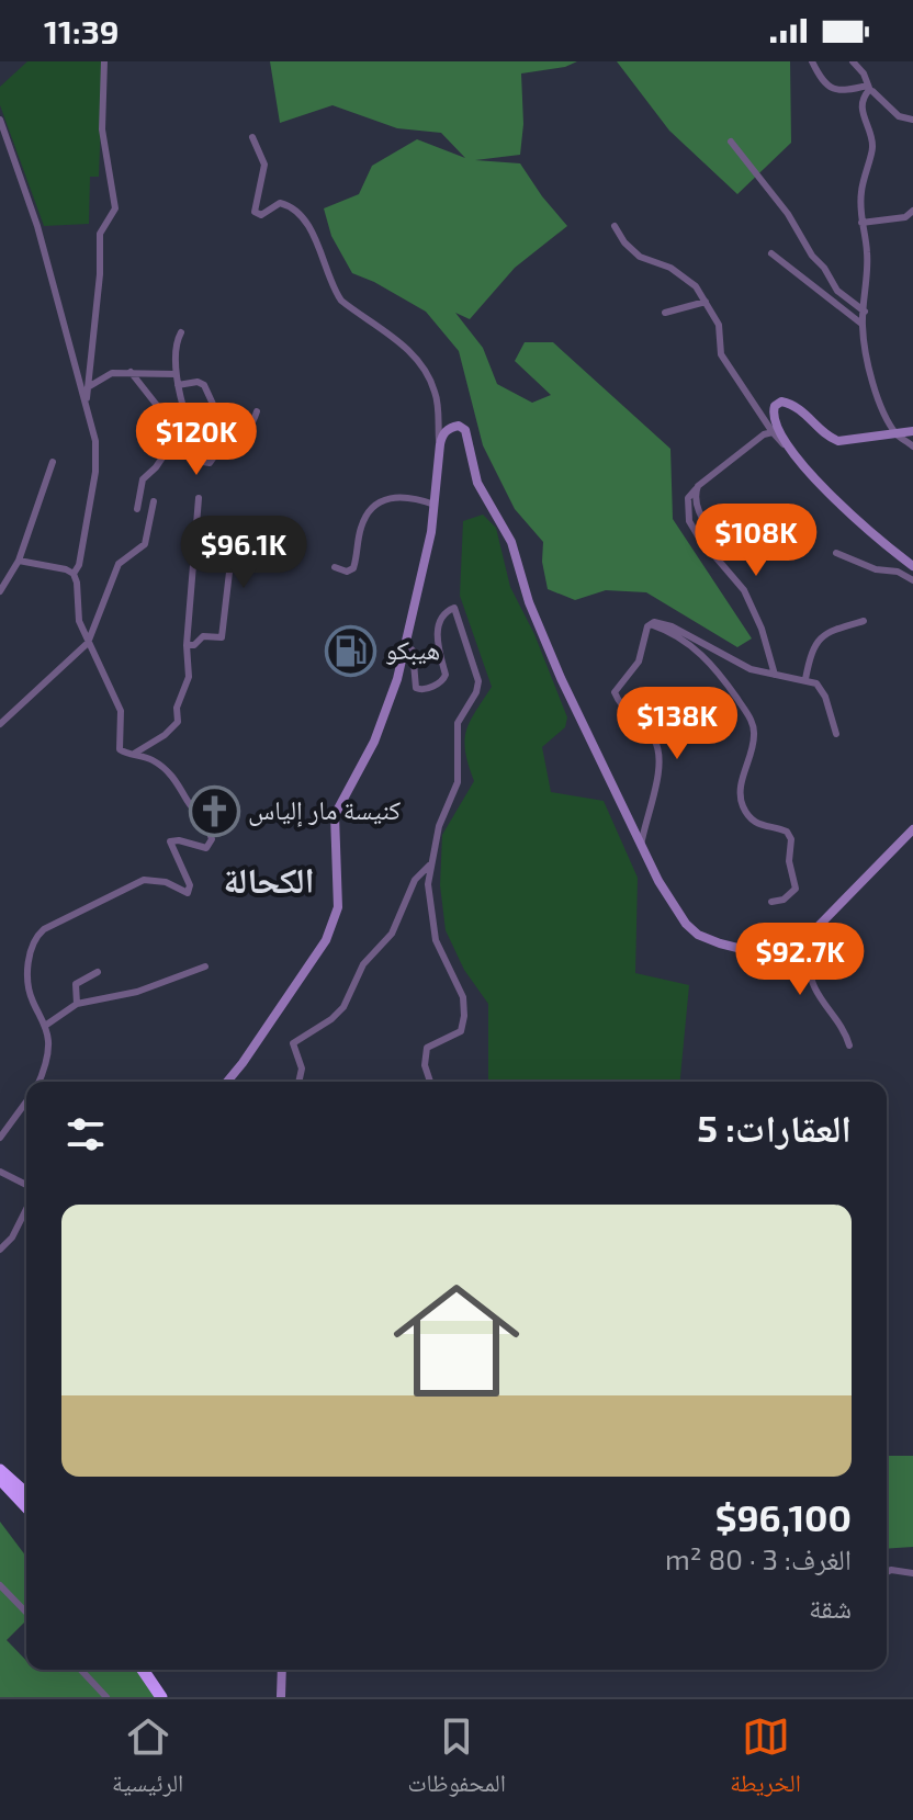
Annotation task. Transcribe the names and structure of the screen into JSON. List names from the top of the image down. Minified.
{"districts":["الكحالة"],"places":{"fuel station":["هيبكو"],"church":["كنيسة مار إلياس"]},"page":{"status":"11:39","price":["$120K","$108K","$96.1K","$138K","$92.7K"],"heading":"العقارات: 5","list":[{"name":"$96,100","note":"الغرف: 3 · 80 m² · شقة"}],"tabs":["الخريطة","المحفوظات","الرئيسية"]}}
